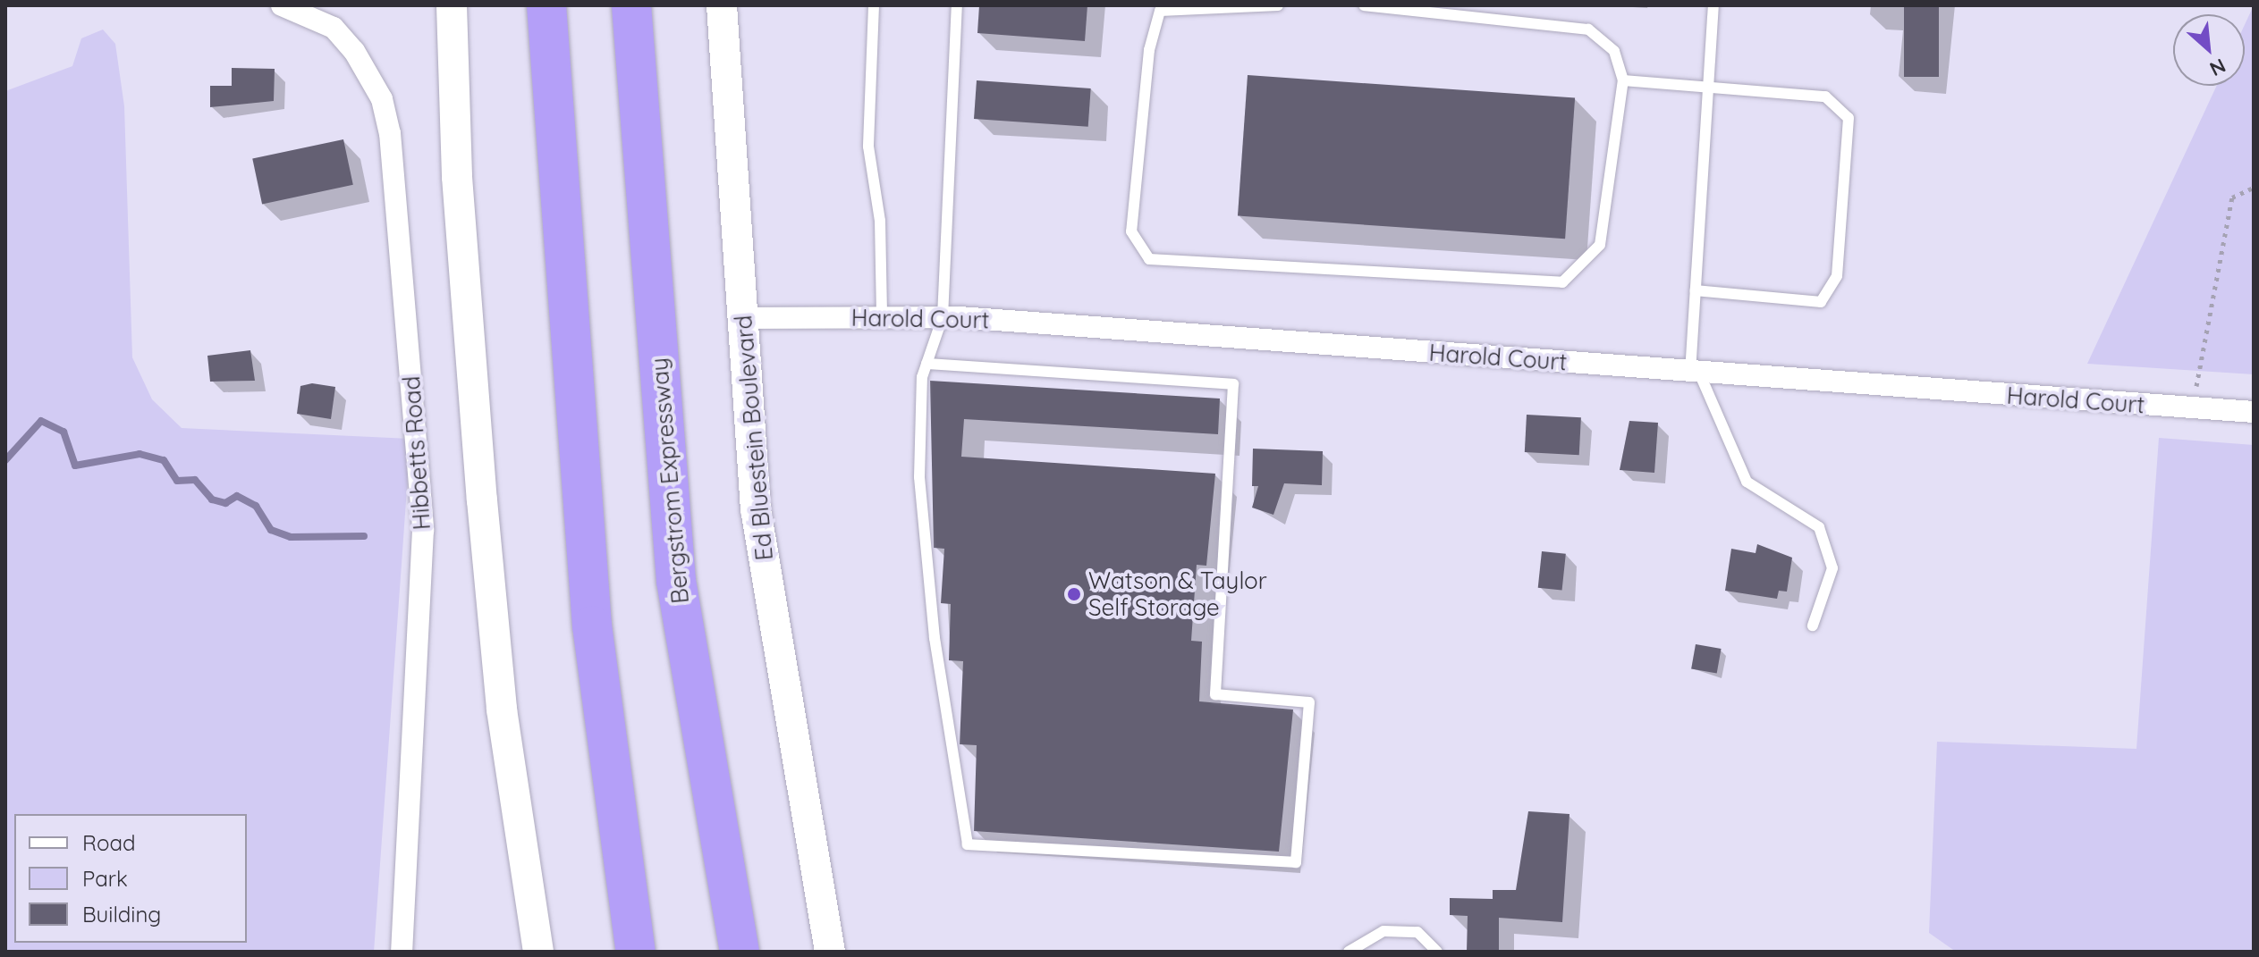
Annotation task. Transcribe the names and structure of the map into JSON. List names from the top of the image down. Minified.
{"streets":{"highway":["Bergstrom Expressway"],"main road":["Ed Bluestein Boulevard"],"street":["Harold Court","Hibbetts Road"]},"crossings":[["Harold Court","Ed Bluestein Boulevard"]],"places":["Watson & Taylor Self Storage"],"legend":["Road","Park","Building"],"north":"bottom right"}
